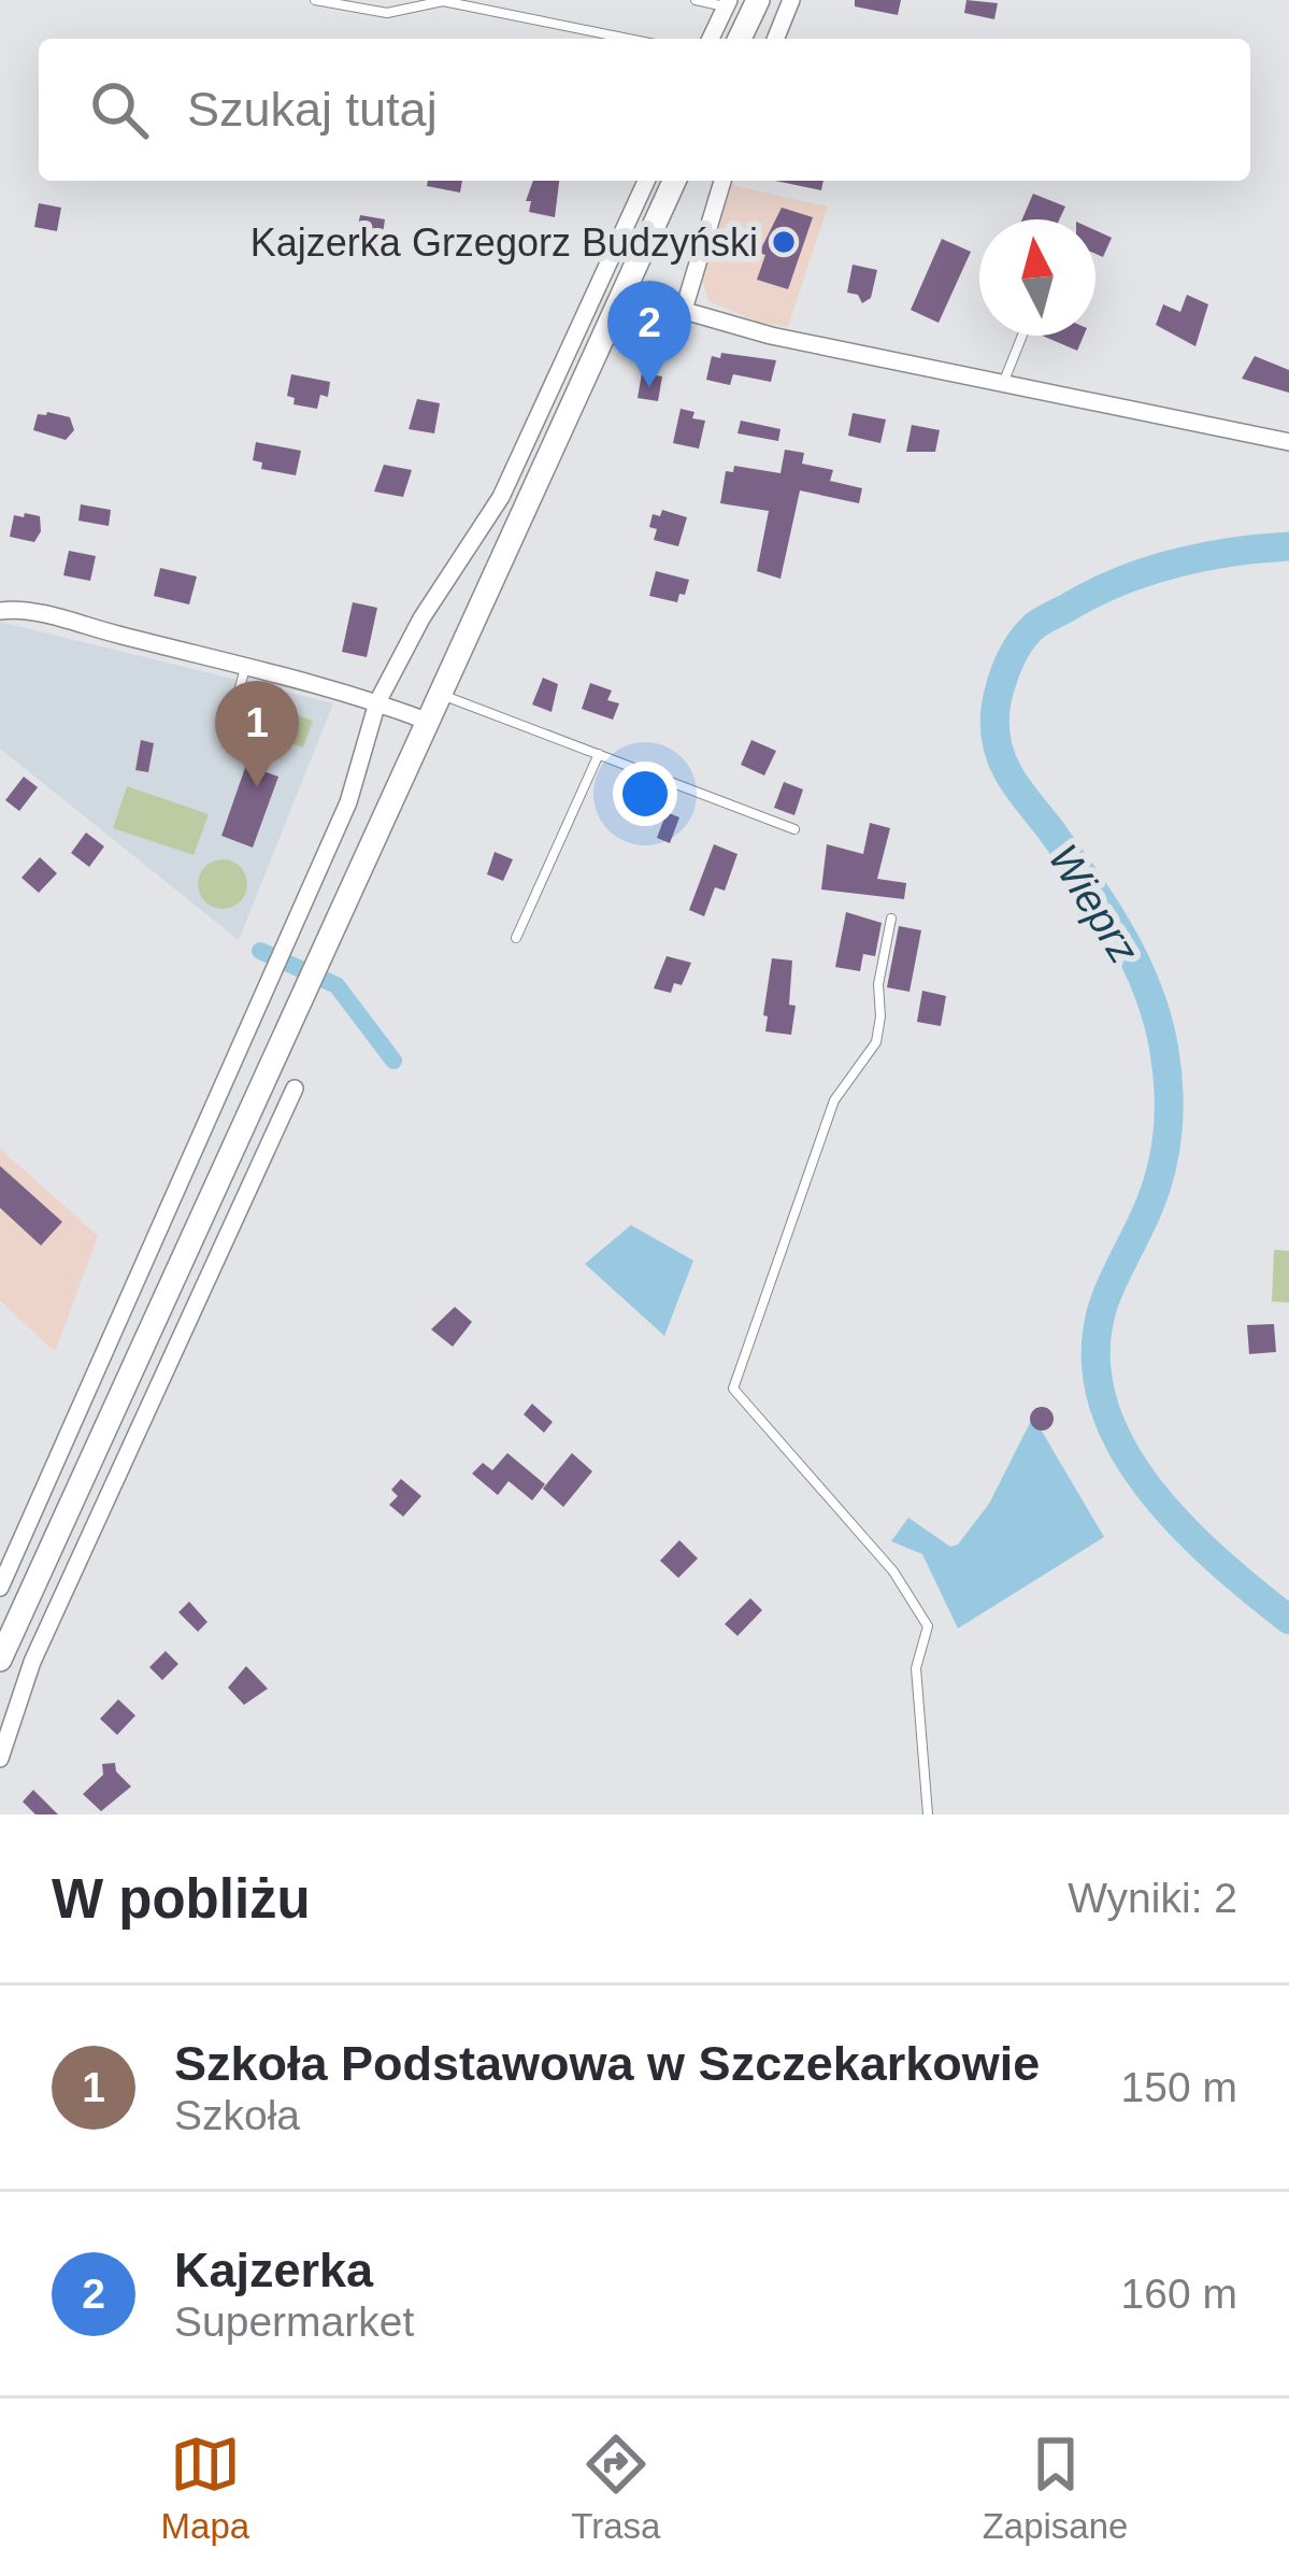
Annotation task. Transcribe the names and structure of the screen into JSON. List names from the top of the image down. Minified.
{"water":["Wieprz"],"places":["Kajzerka Grzegorz Budzyński"],"north":"top","page":{"search":"Szukaj tutaj","pins":["2","1"],"heading":["W pobliżu","Wyniki: 2"],"list":[{"mark":"1","name":"Szkoła Podstawowa w Szczekarkowie","note":"Szkoła","value":"150 m"},{"mark":"2","name":"Kajzerka","note":"Supermarket","value":"160 m"}],"nav":["Mapa","Trasa","Zapisane"]}}
